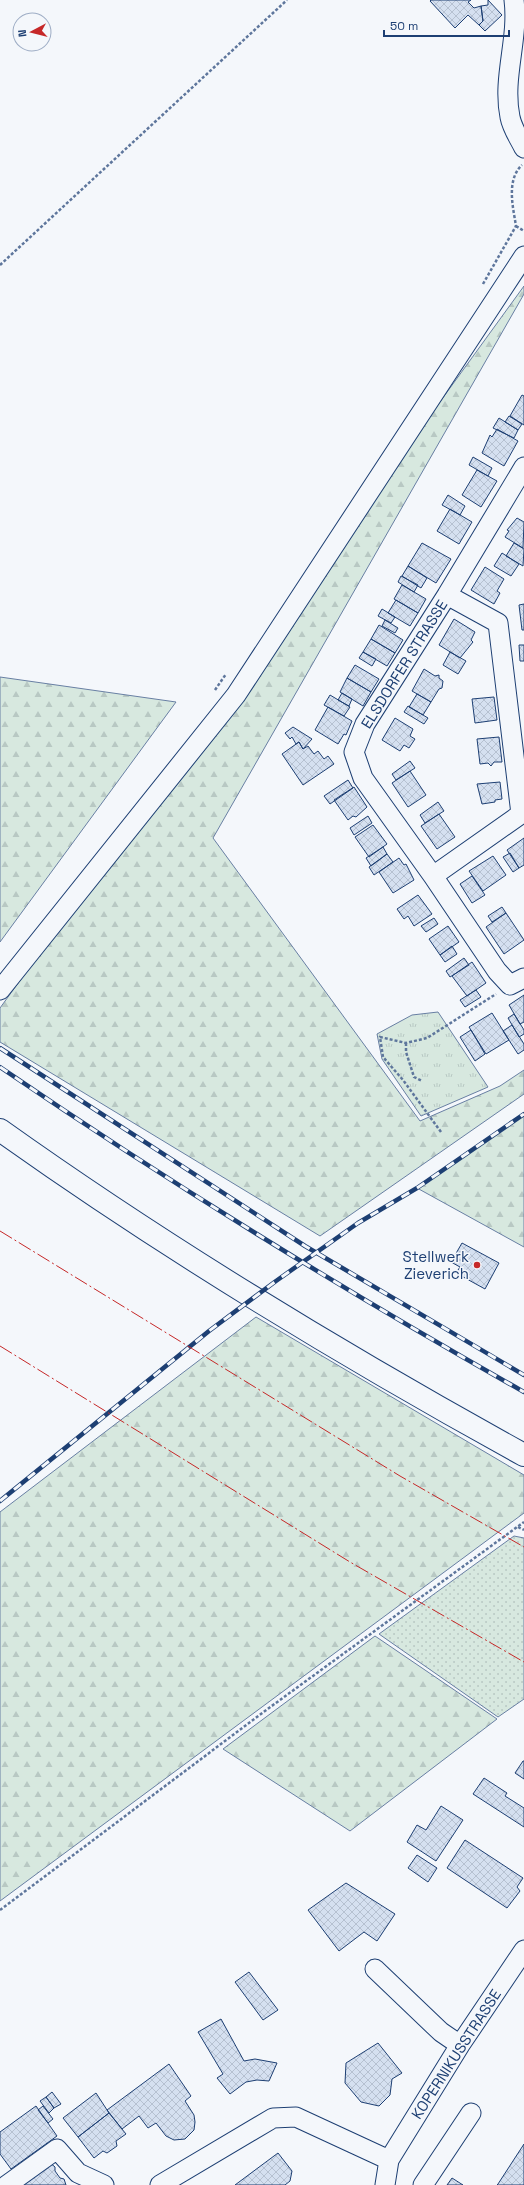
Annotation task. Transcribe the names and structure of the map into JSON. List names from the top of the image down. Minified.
{"streets":{"street":["ELSDORFER STRASSE","KOPERNIKUSSTRASSE"]},"places":["Stellwerk Zieverich"],"scale_bar":"50 m","north":"left"}
